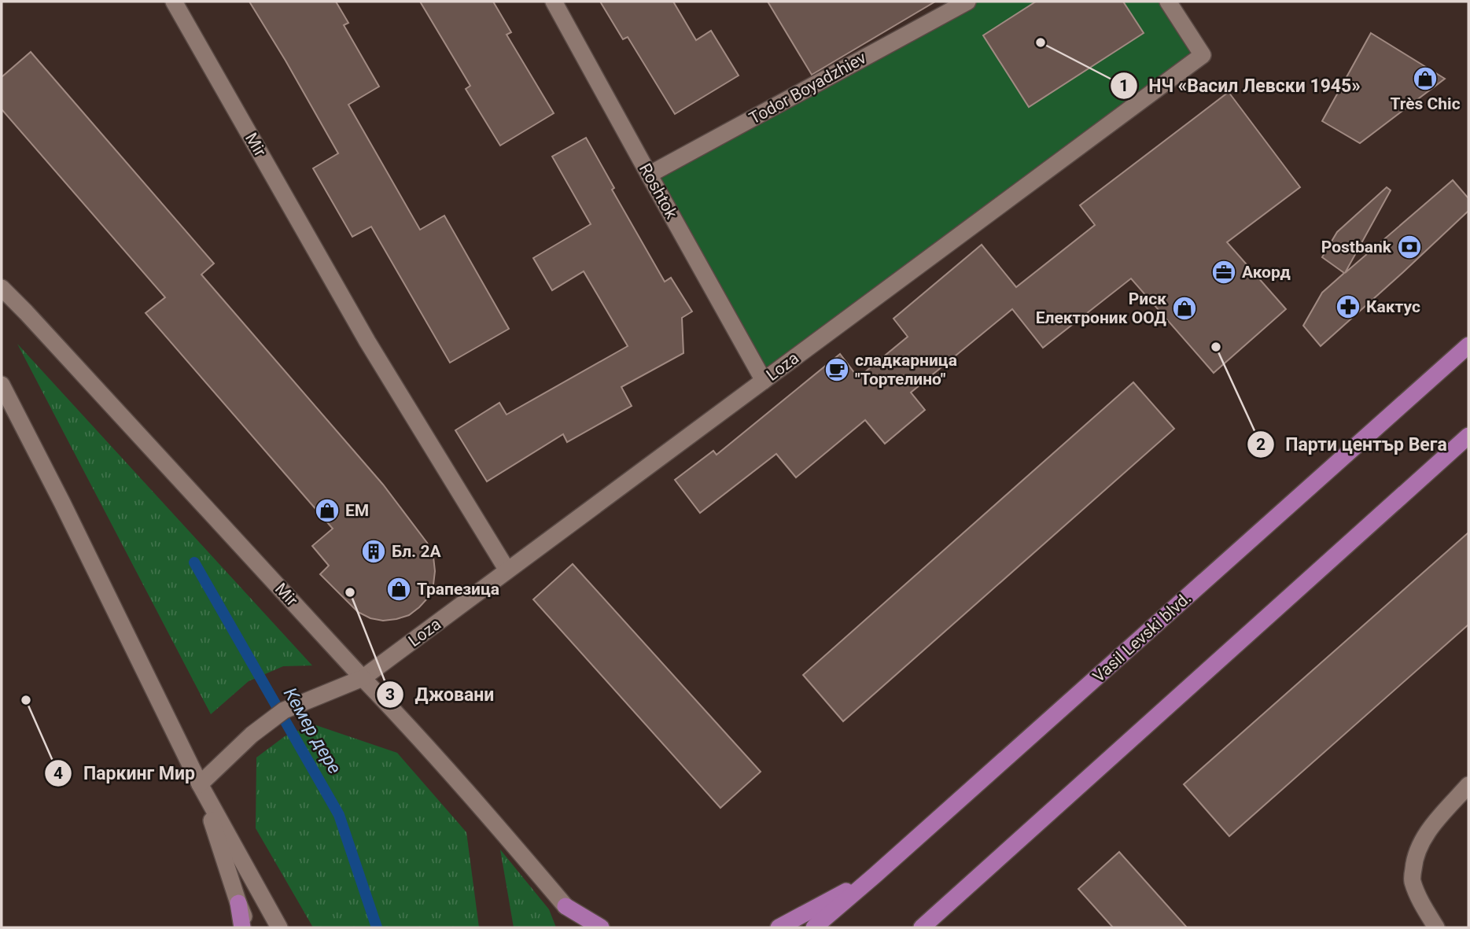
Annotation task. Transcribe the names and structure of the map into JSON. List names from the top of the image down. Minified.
{"streets":{"highway":["Vasil Levski blvd."],"street":["Todor Boyadzhiev","Mir","Roshtok","Loza"]},"crossings":[["Todor Boyadzhiev","Roshtok"],["Mir","Loza"],["Roshtok","Loza"]],"water":["Кемер дере"],"places":{"other":["НЧ «Васил Левски 1945»","Парти център Вега","Джовани","Паркинг Мир"],"shop":["Très Chic","Риск Електроник ООД","ЕМ","Трапезица"],"bank":["Postbank"],"office":["Акорд"],"pharmacy":["Кактус"],"cafe":["сладкарница \"Тортелино\""],"building":["Бл. 2А"]}}
